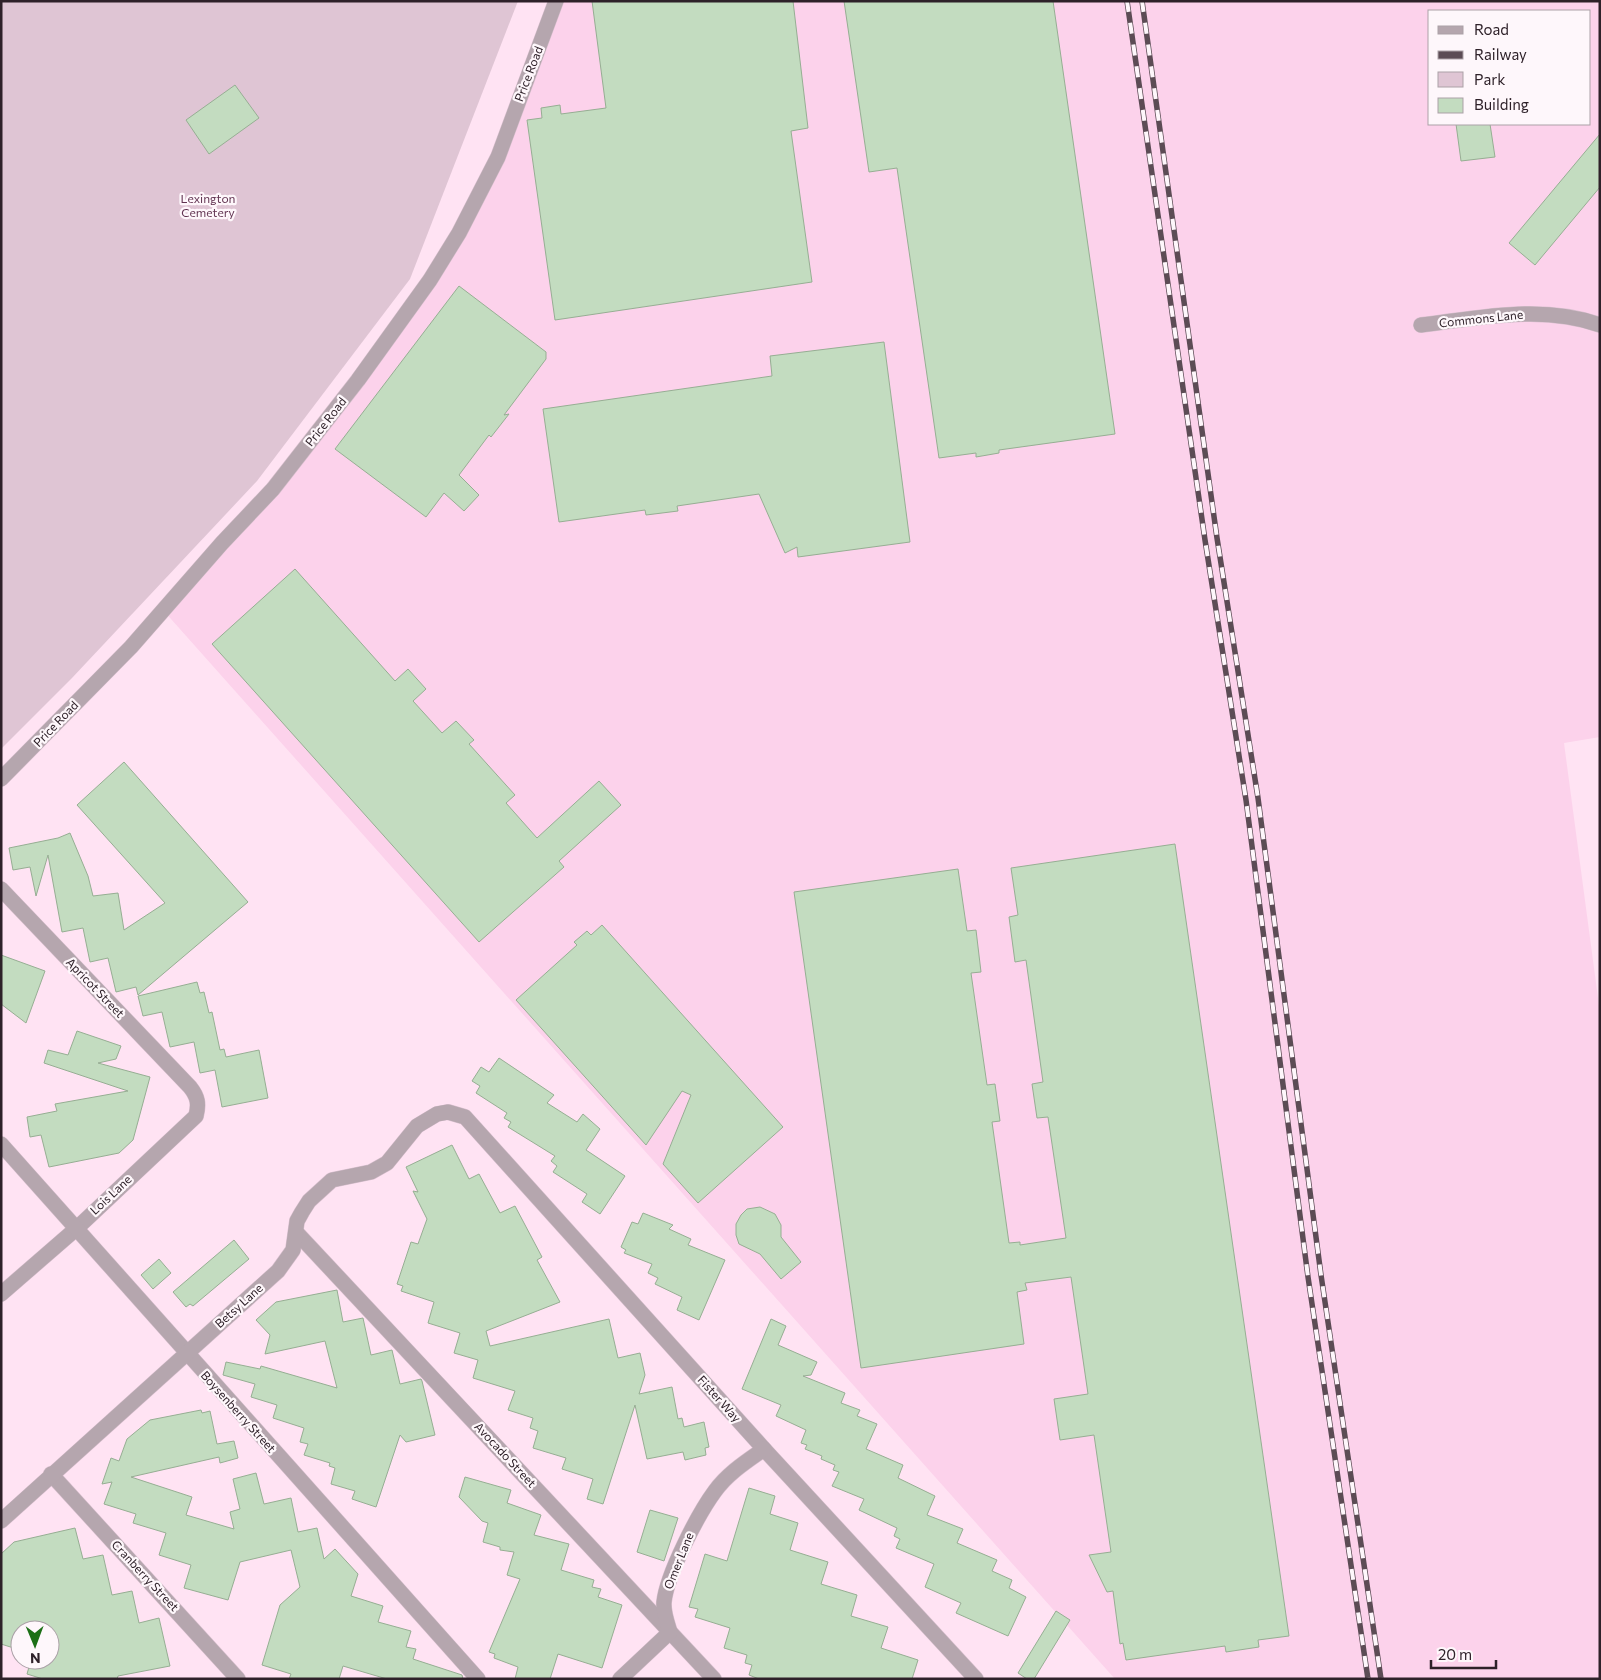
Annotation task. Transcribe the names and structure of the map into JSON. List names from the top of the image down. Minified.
{"streets":{"street":["Price Road","Commons Lane","Apricot Street","Lois Lane","Betsy Lane","Fister Way","Boysenberry Street","Avocado Street","Omer Lane","Cranberry Street"]},"crossings":[["Apricot Street","Lois Lane"],["Lois Lane","Boysenberry Street"],["Betsy Lane","Fister Way"],["Betsy Lane","Boysenberry Street"],["Betsy Lane","Avocado Street"],["Betsy Lane","Cranberry Street"],["Fister Way","Omer Lane"],["Avocado Street","Omer Lane"]],"parks":["Lexington Cemetery"],"legend":["Road","Railway","Park","Building"],"scale_bar":"20 m","north":"bottom"}
